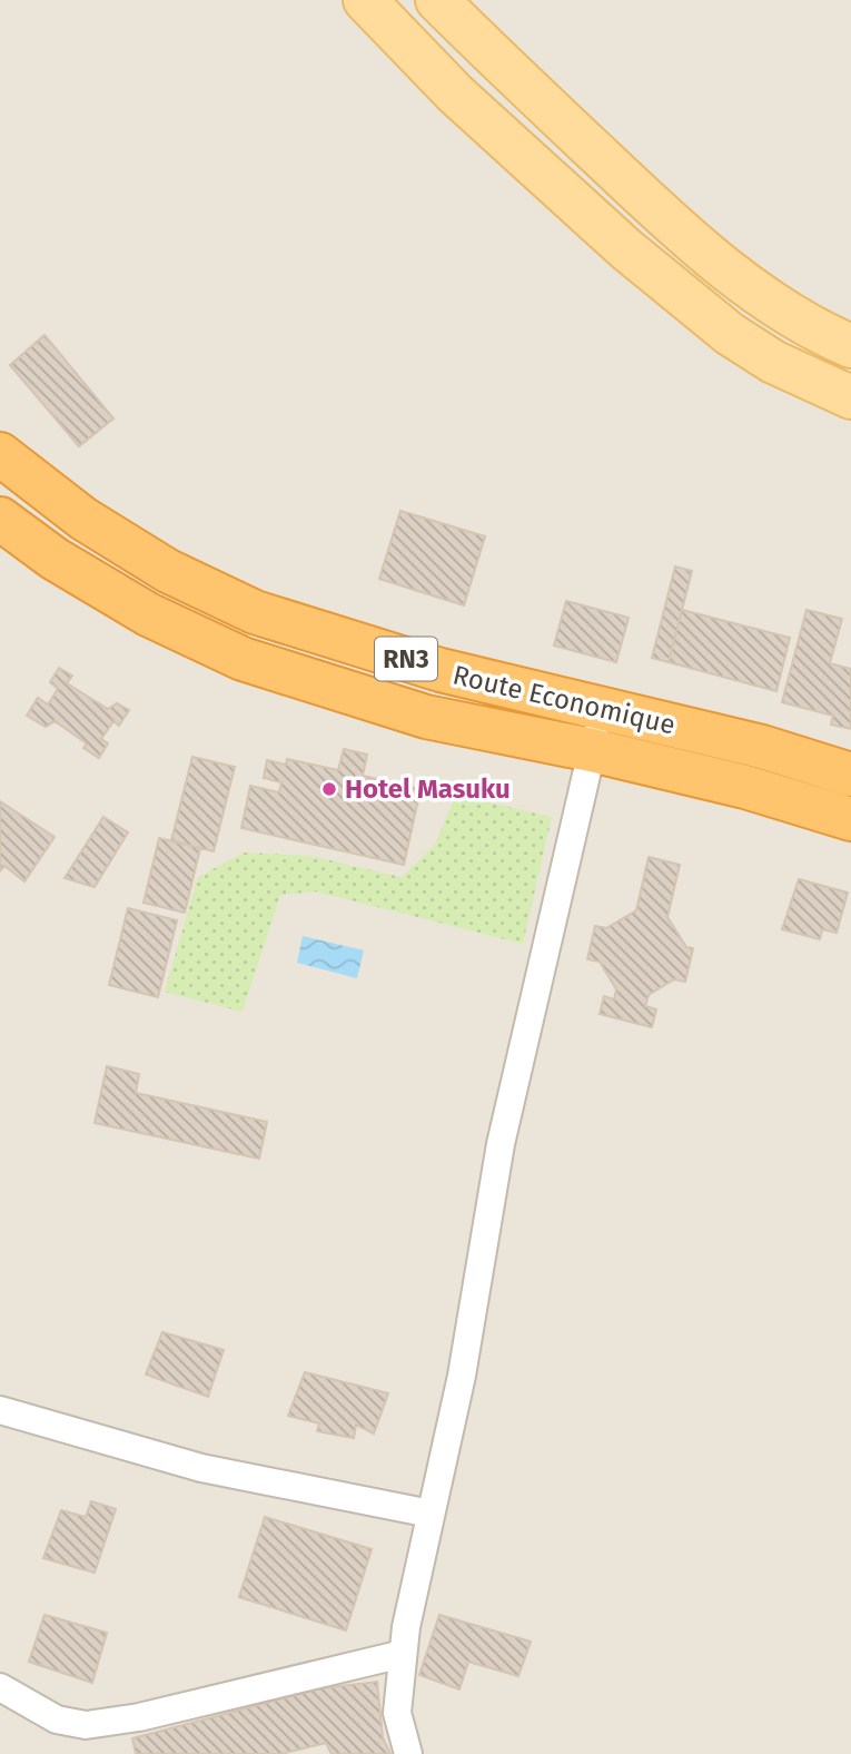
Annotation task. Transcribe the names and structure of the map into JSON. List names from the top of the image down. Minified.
{"streets":{"highway":["RN3","Route Economique"]},"places":["Hotel Masuku"]}
